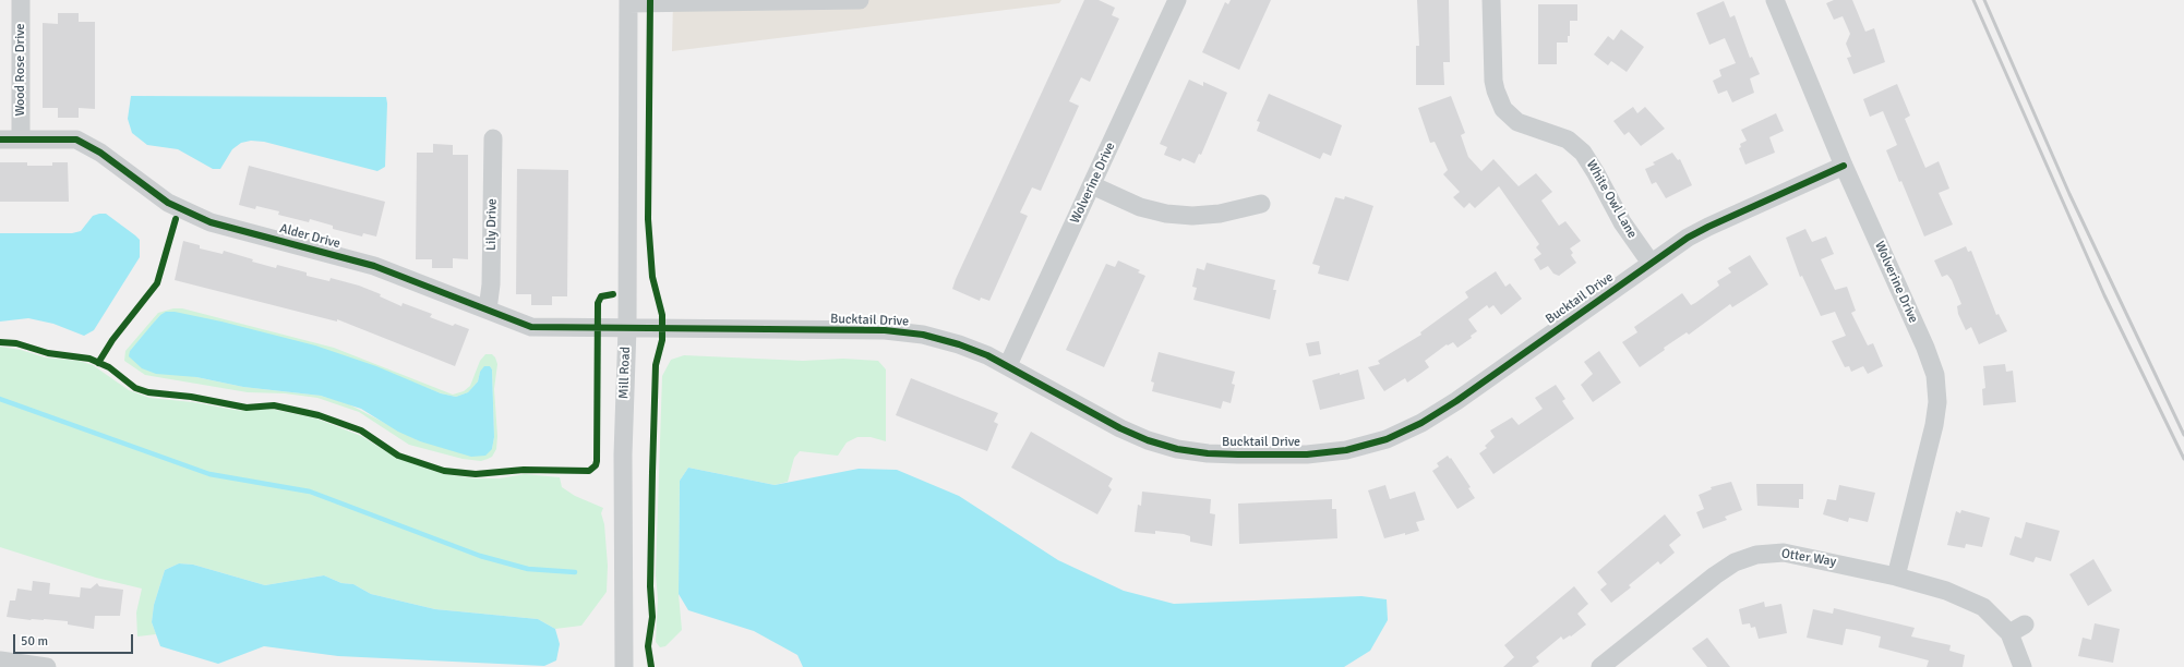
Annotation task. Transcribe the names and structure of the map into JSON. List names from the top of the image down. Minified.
{"streets":{"street":["Wood Rose Drive","Wolverine Drive","White Owl Lane","Lily Drive","Alder Drive","Bucktail Drive","Mill Road","Otter Way"]},"crossings":[["Wood Rose Drive","Alder Drive"],["Wolverine Drive","Bucktail Drive"],["Wolverine Drive","Otter Way"],["White Owl Lane","Bucktail Drive"],["Lily Drive","Alder Drive"],["Alder Drive","Bucktail Drive"],["Alder Drive","Mill Road"],["Bucktail Drive","Mill Road"]],"scale_bar":"50 m"}
